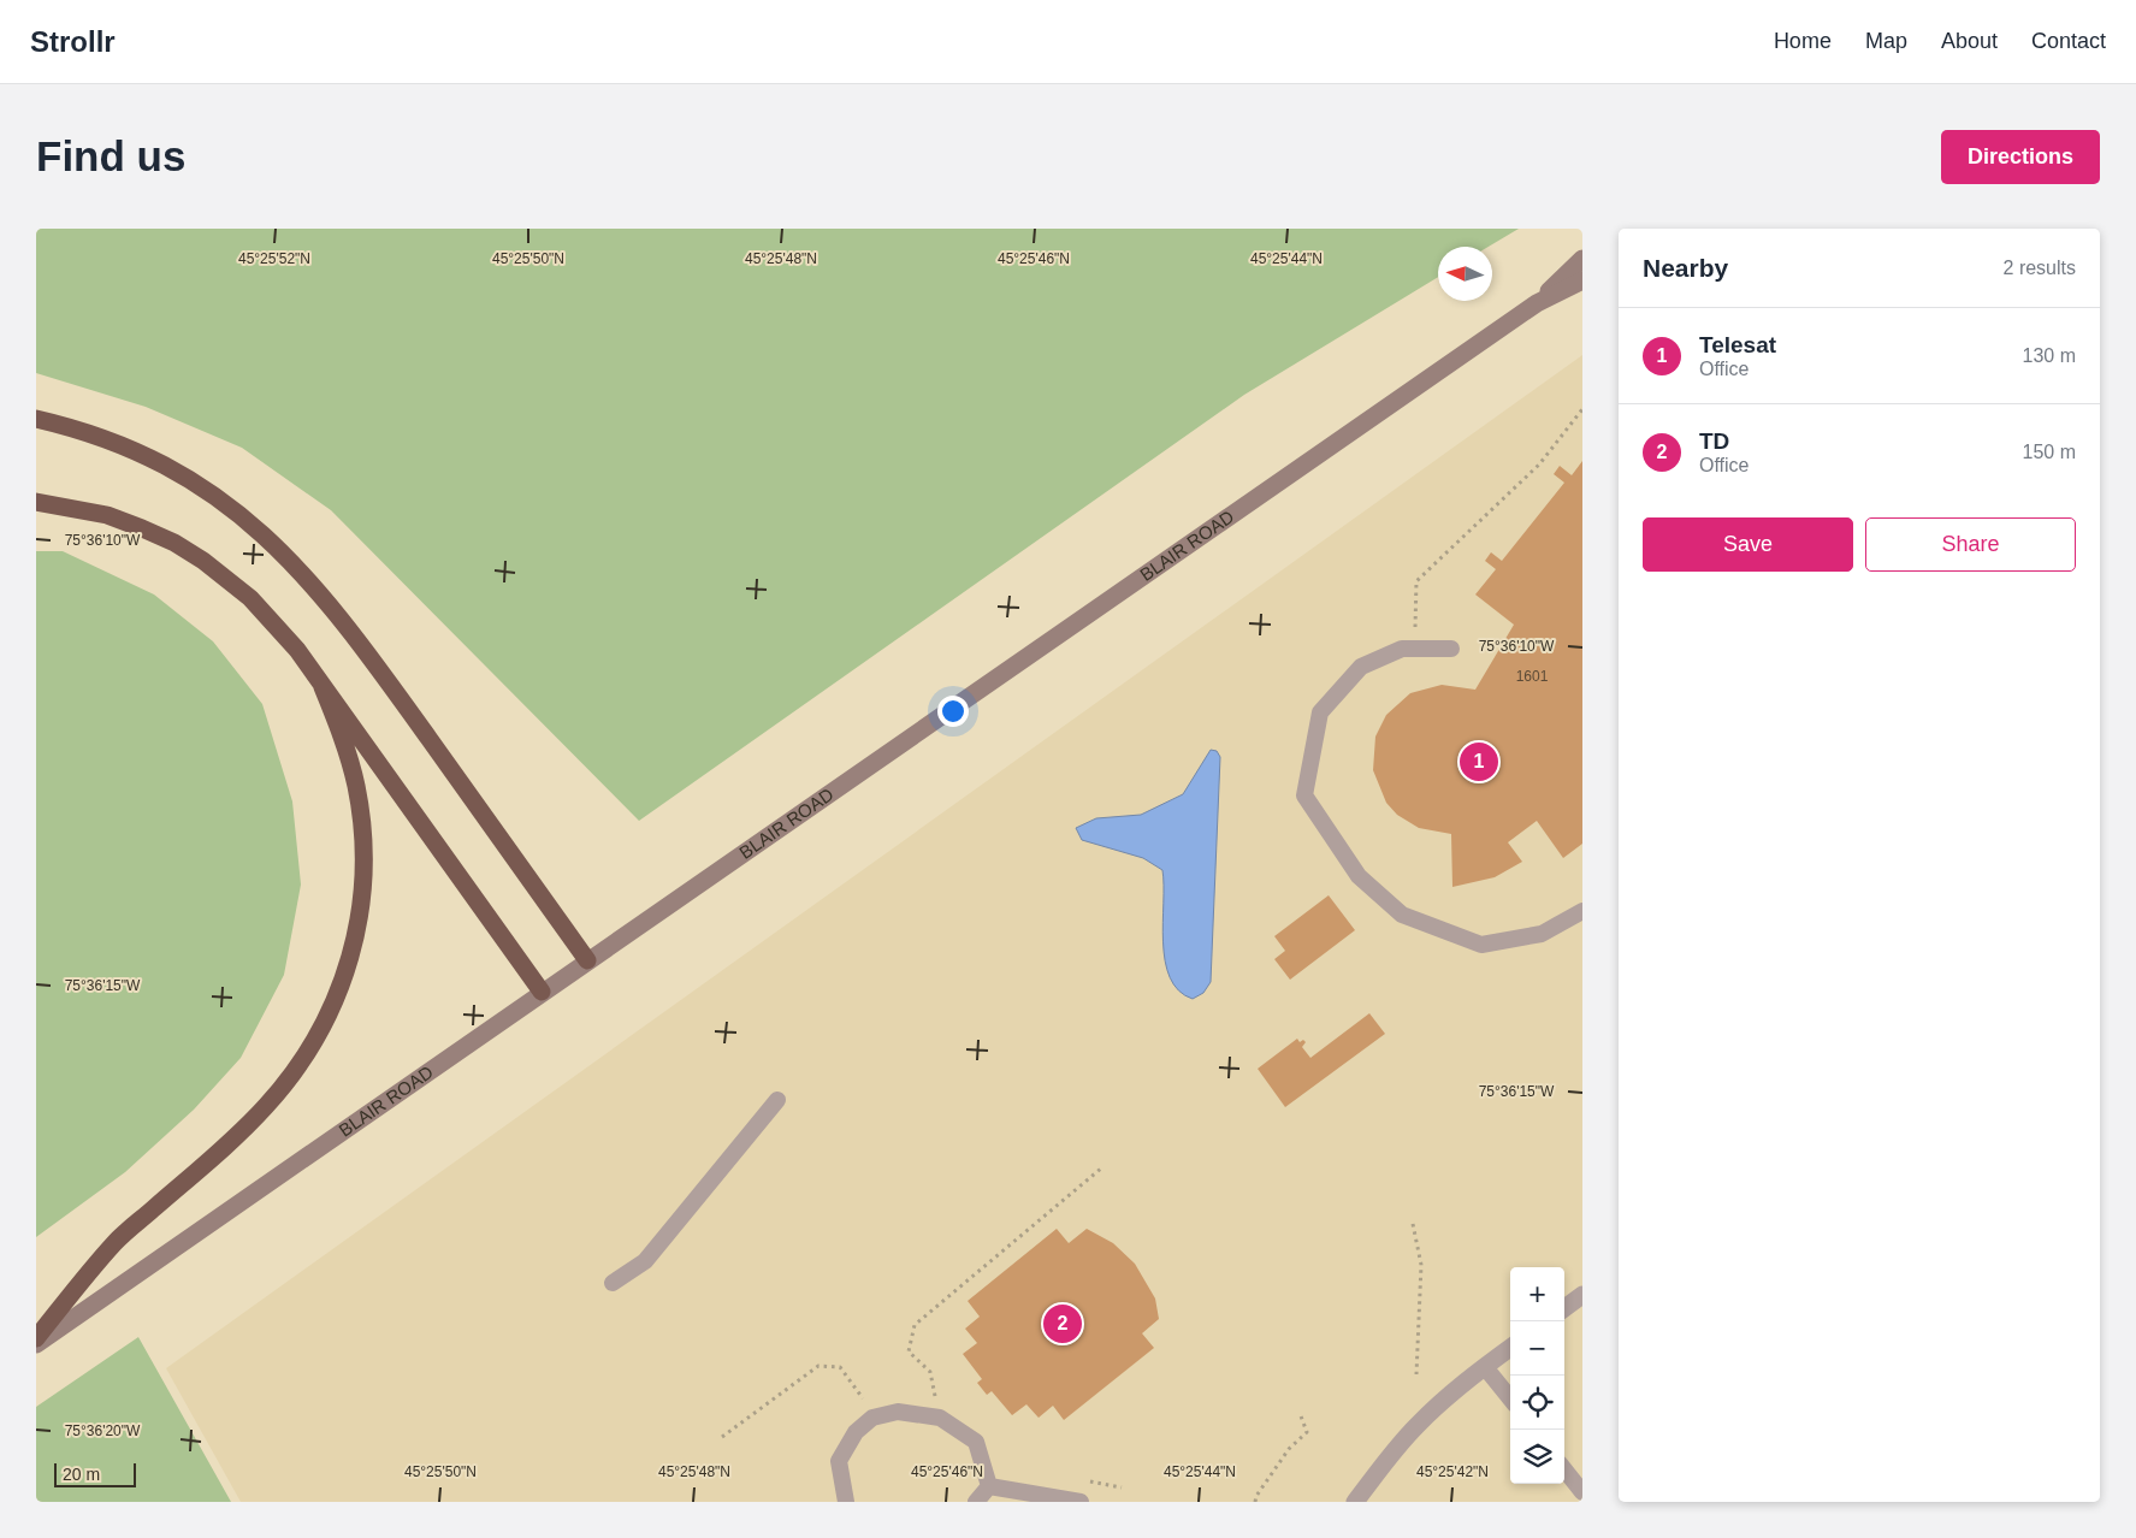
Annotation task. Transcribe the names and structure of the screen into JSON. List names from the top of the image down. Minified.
{"streets":{"main road":["BLAIR ROAD"]},"house_numbers":["1601"],"scale_bar":"20 m","north":"left","page":{"header":"Strollr","nav":["Home","Map","About","Contact"],"buttons":["Directions",["Save","Share"]],"title":"Find us","heading":["Nearby","2 results"],"list":[{"mark":"1","name":"Telesat","note":"Office","value":"130 m"},{"mark":"2","name":"TD","note":"Office","value":"150 m"}],"pins":["1","2"],"map_buttons":["+","−"],"scale":"20 m"},"coordinates":["45°25'52\"N","45°25'50\"N","45°25'48\"N","45°25'46\"N","45°25'44\"N","75°36'10\"W","75°36'15\"W","75°36'20\"W","45°25'42\"N"]}
